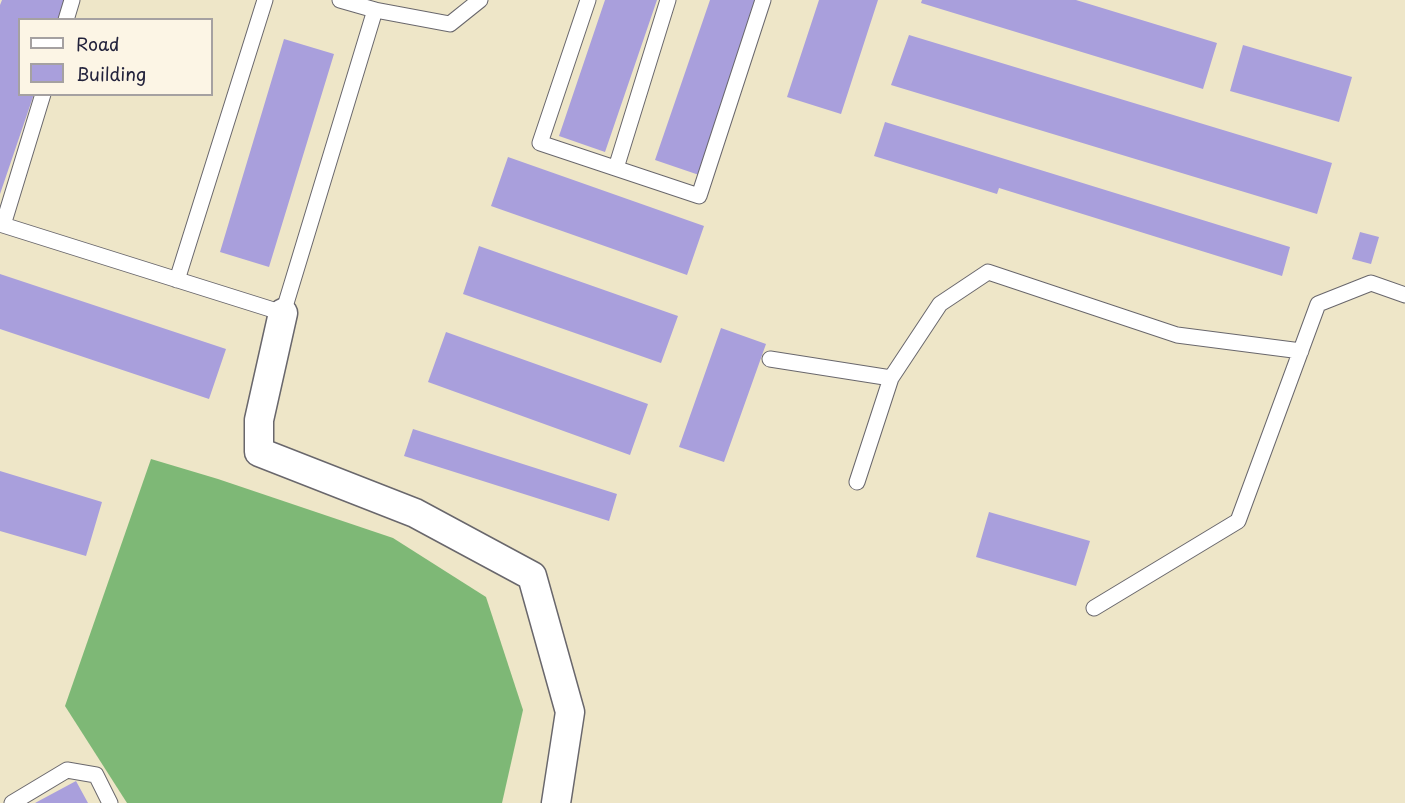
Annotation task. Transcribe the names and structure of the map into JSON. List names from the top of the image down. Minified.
{"legend":["Road","Building"]}
